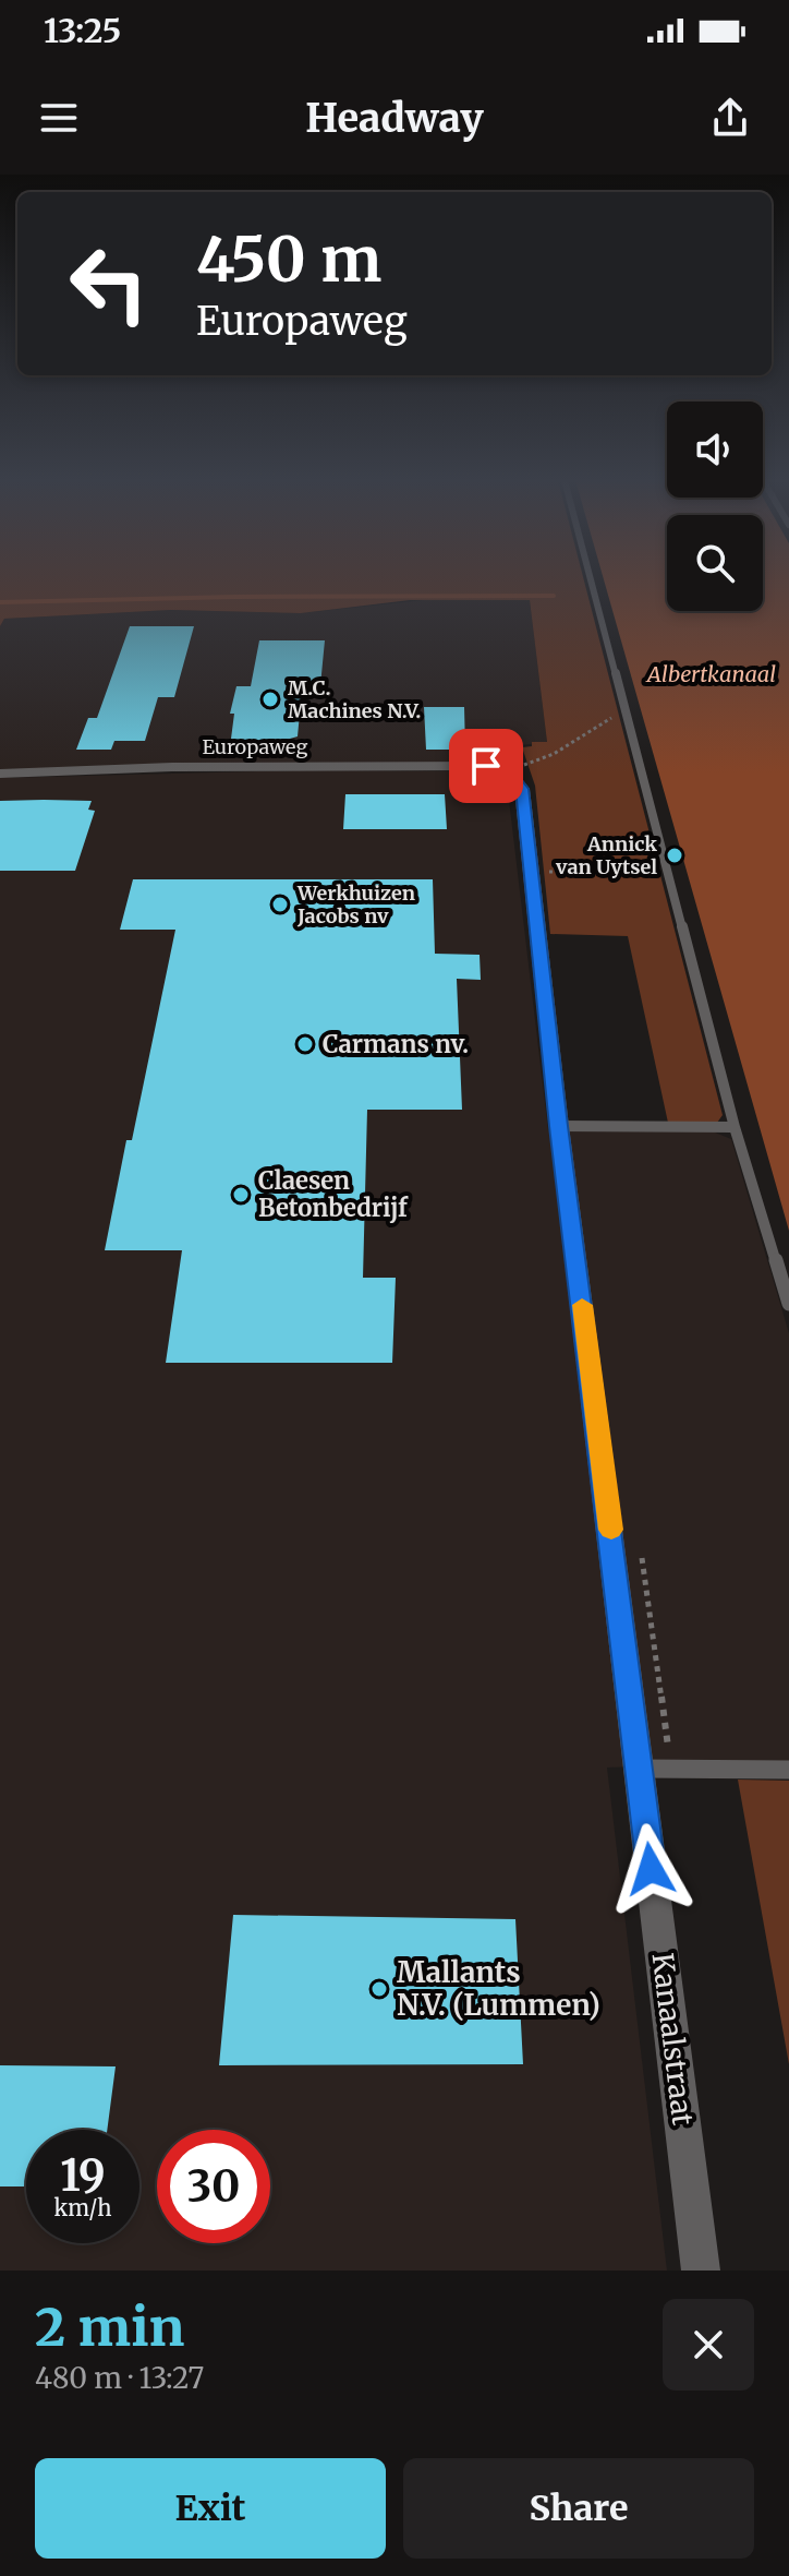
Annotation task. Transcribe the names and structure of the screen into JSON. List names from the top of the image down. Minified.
{"streets":{"street":["Europaweg","Kanaalstraat"]},"crossings":[["Europaweg","Kanaalstraat"]],"water":["Albertkanaal"],"places":["M.C. Machines N.V.","Annick van Uytsel","Werkhuizen Jacobs nv","Carmans nv.","Claesen Betonbedrijf","Mallants N.V. (Lummen)"],"page":{"status":"13:25","header":"Headway","turn":["450 m","Europaweg"],"speed":"19 km/h","limit":"30","heading":["2 min","480 m · 13:27"],"buttons":["Exit","Share"]}}
